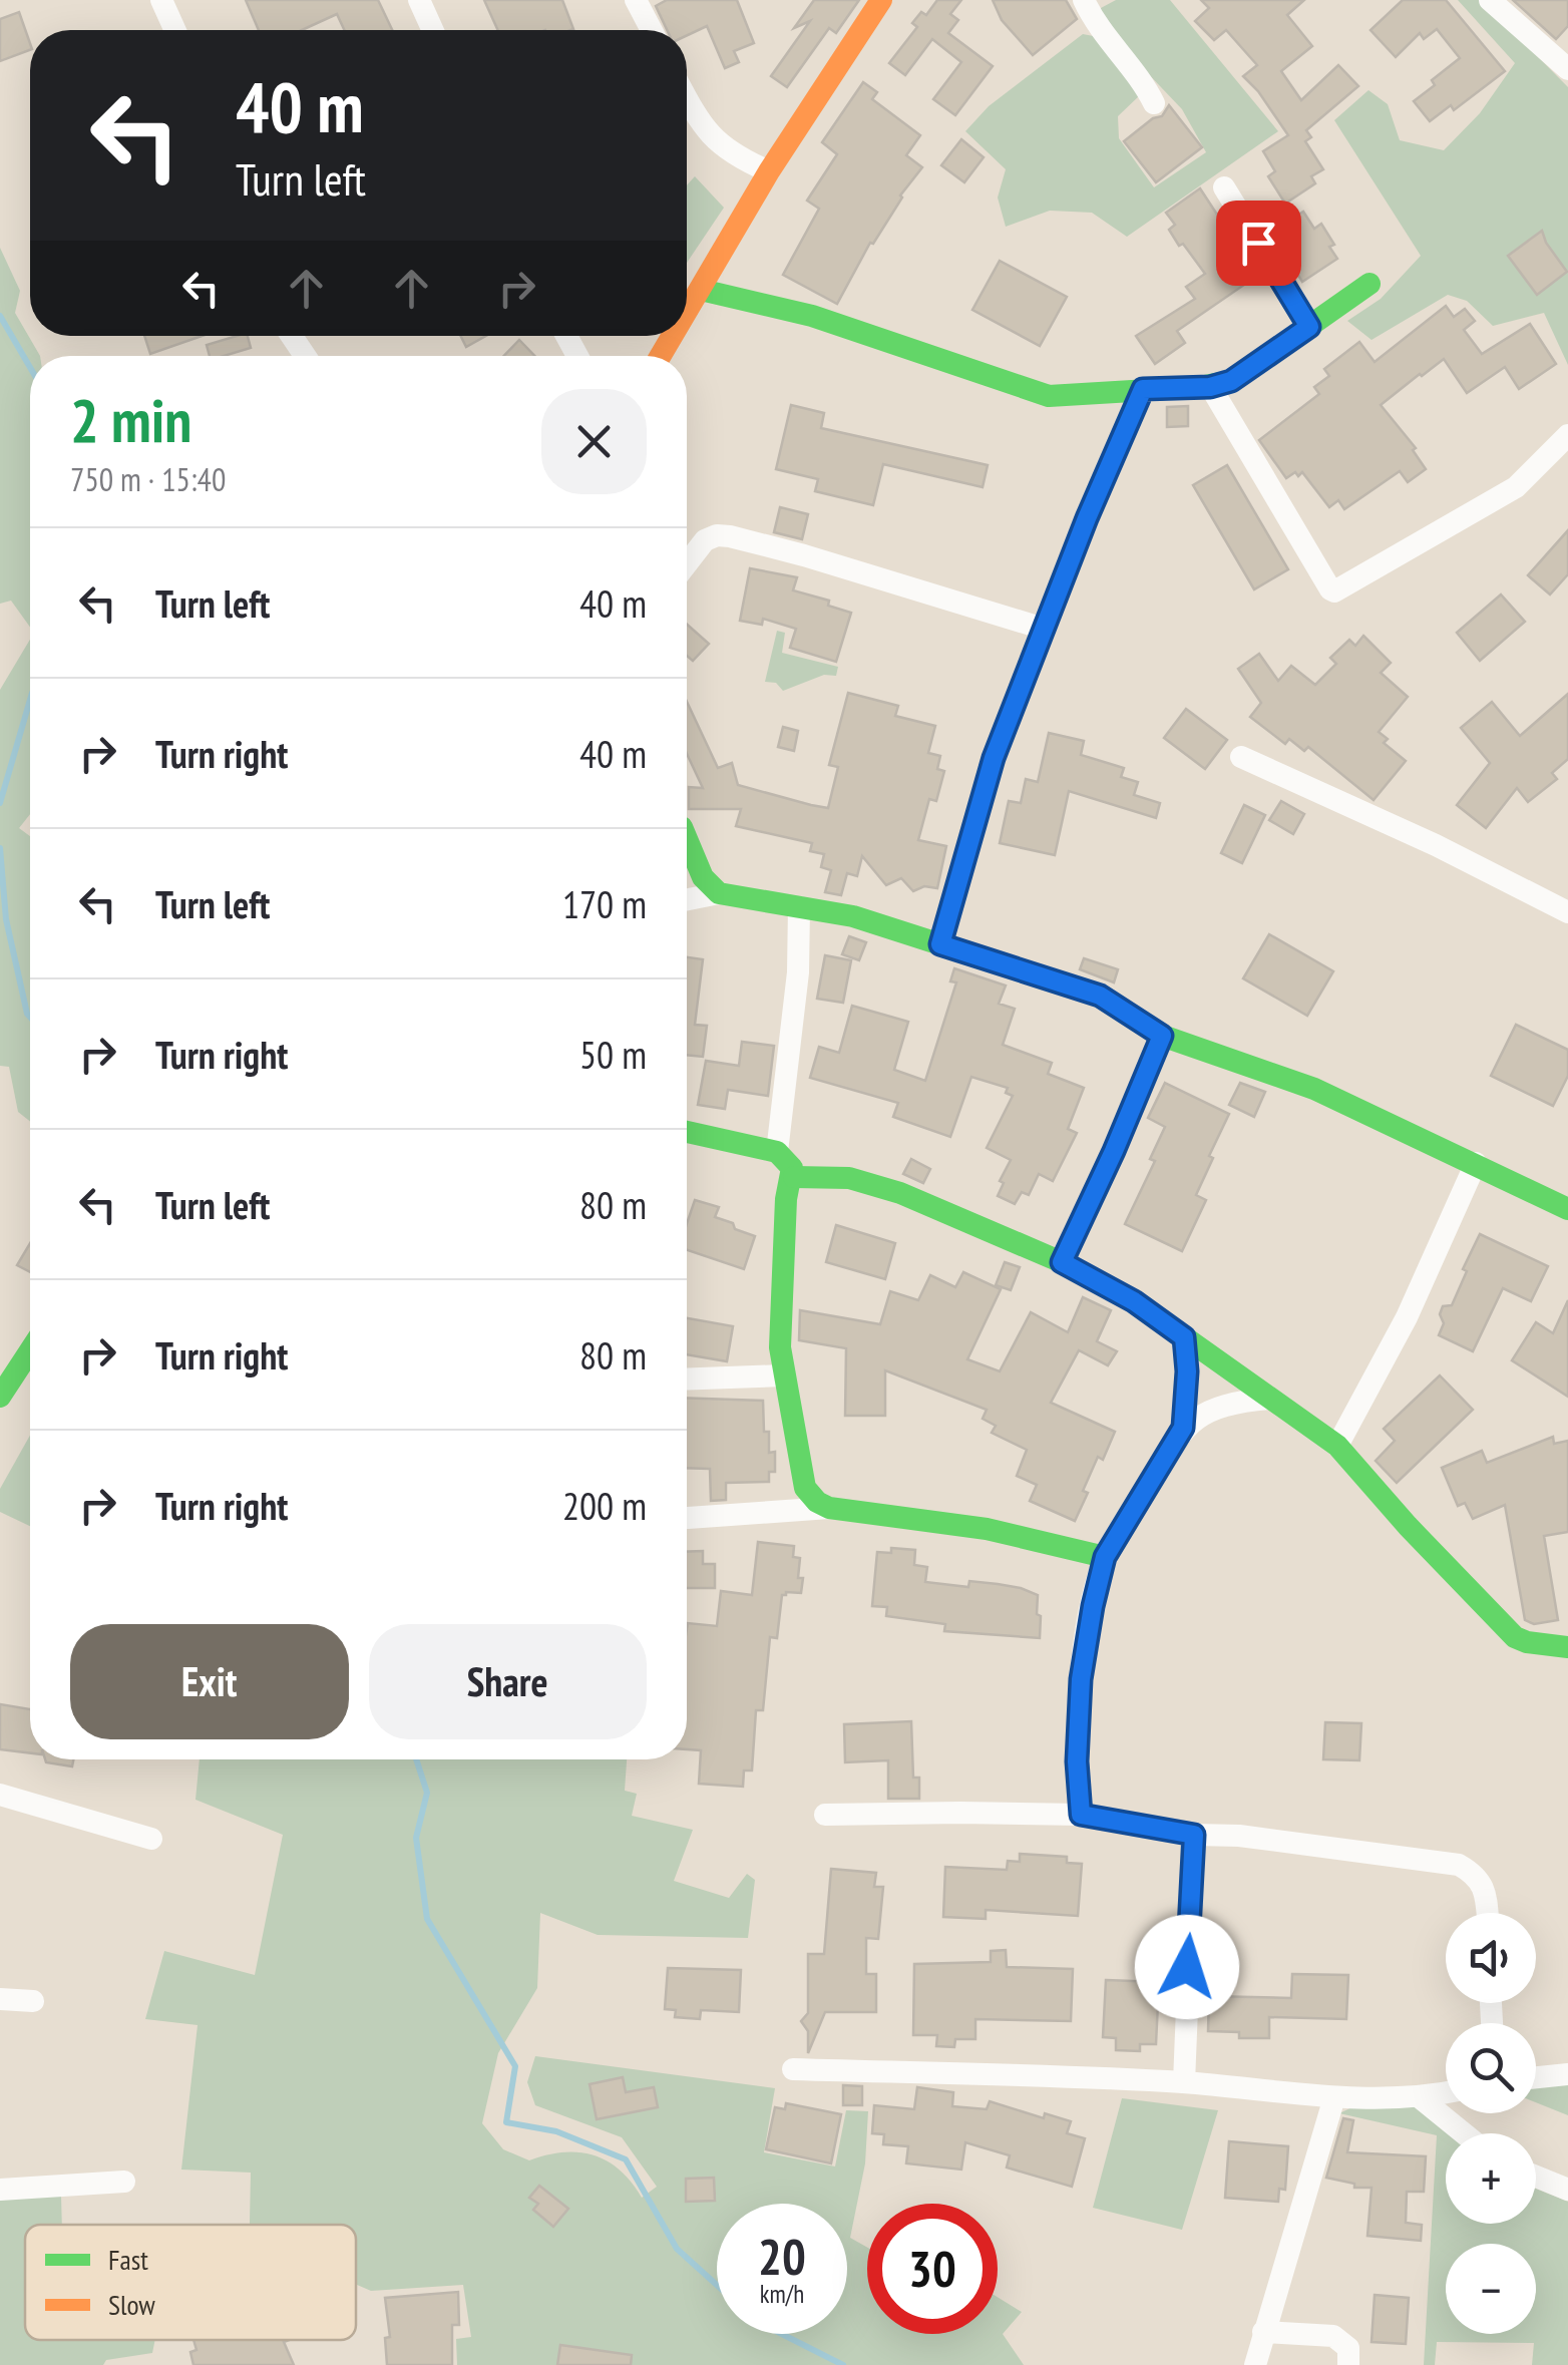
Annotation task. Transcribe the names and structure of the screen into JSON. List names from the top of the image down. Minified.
{"legend":["Fast","Slow"],"page":{"turn":["40 m","Turn left"],"heading":["2 min","750 m · 15:40"],"list":[{"name":"Turn left","value":"40 m"},{"name":"Turn right","value":"40 m"},{"name":"Turn left","value":"170 m"},{"name":"Turn right","value":"50 m"},{"name":"Turn left","value":"80 m"},{"name":"Turn right","value":"80 m"},{"name":"Turn right","value":"200 m"}],"buttons":["Exit","Share"],"map_buttons":["+","−"],"speed":"20 km/h","limit":"30"}}
